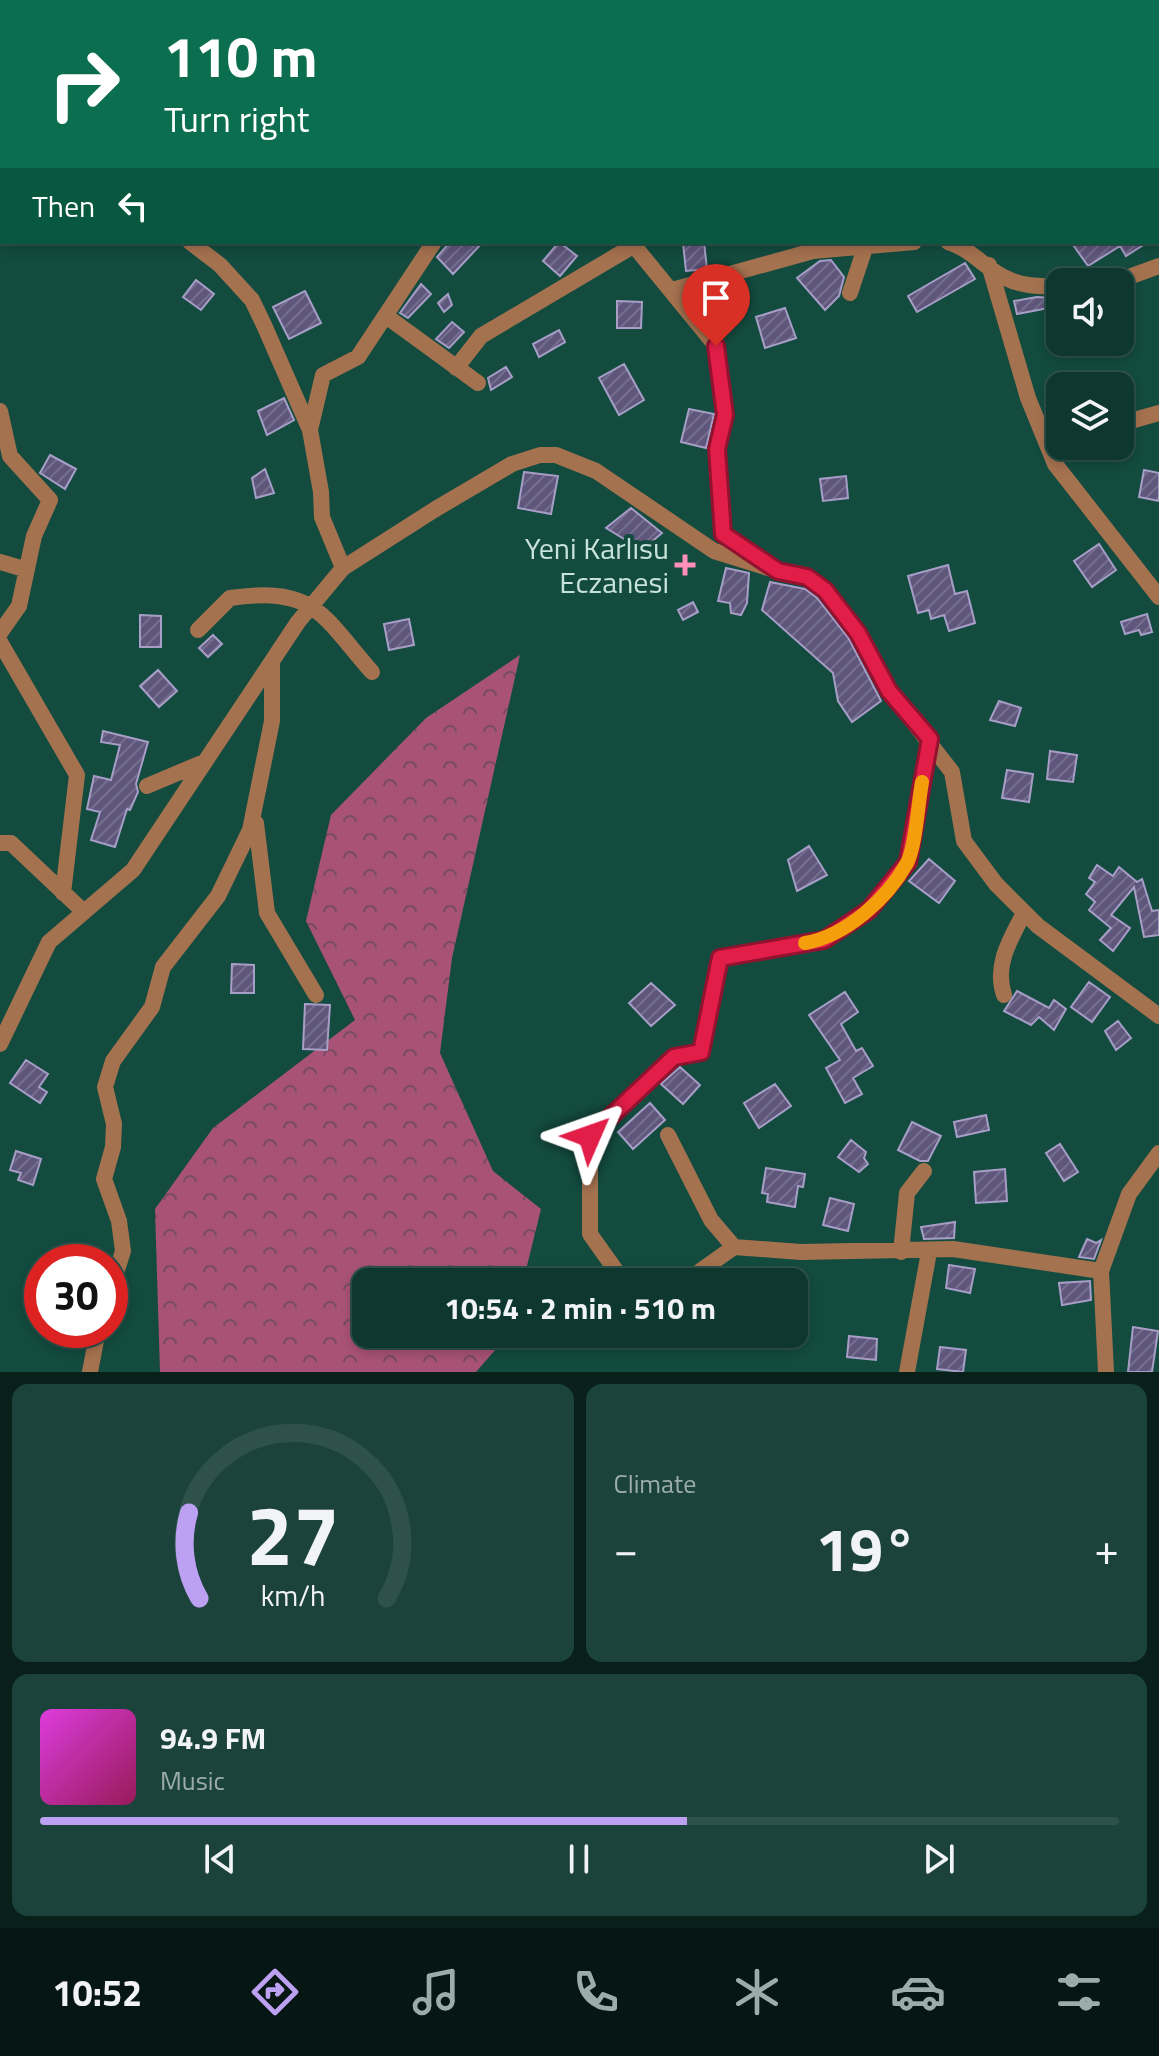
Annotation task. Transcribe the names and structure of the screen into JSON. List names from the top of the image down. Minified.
{"places":{"health":["Yeni Karlısu Eczanesi"]},"page":{"turn":["110 m","Turn right"],"then":"Then","limit":"30","trip":"10:54 · 2 min · 510 m","tile":"Climate","heat":["−","19°","+"],"song":["94.9 FM","Music"],"tabs":"10:52","gauge":["27","km/h"]}}
